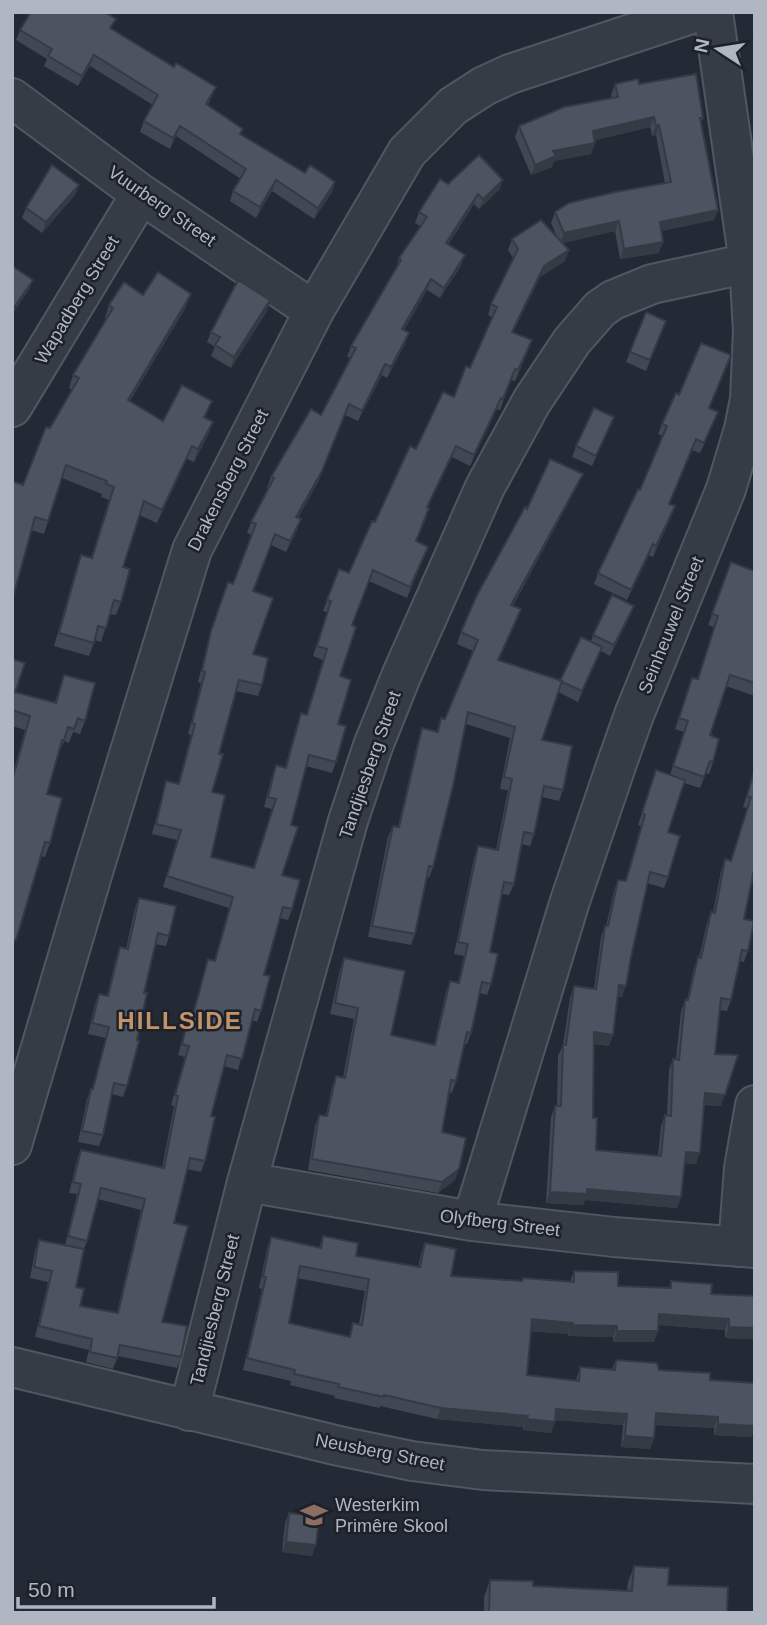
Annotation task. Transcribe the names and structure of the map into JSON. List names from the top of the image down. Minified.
{"streets":{"street":["Vuurberg Street","Wapadberg Street","Drakensberg Street","Seinheuwel Street","Tandjiesberg Street","Olyfberg Street","Neusberg Street"]},"crossings":[["Vuurberg Street","Wapadberg Street"],["Vuurberg Street","Drakensberg Street"],["Seinheuwel Street","Tandjiesberg Street"],["Seinheuwel Street","Olyfberg Street"],["Tandjiesberg Street","Olyfberg Street"],["Tandjiesberg Street","Neusberg Street"]],"districts":["HILLSIDE"],"places":{"school or university":["Westerkim Primêre Skool"]},"scale_bar":"50 m","north":"left"}
